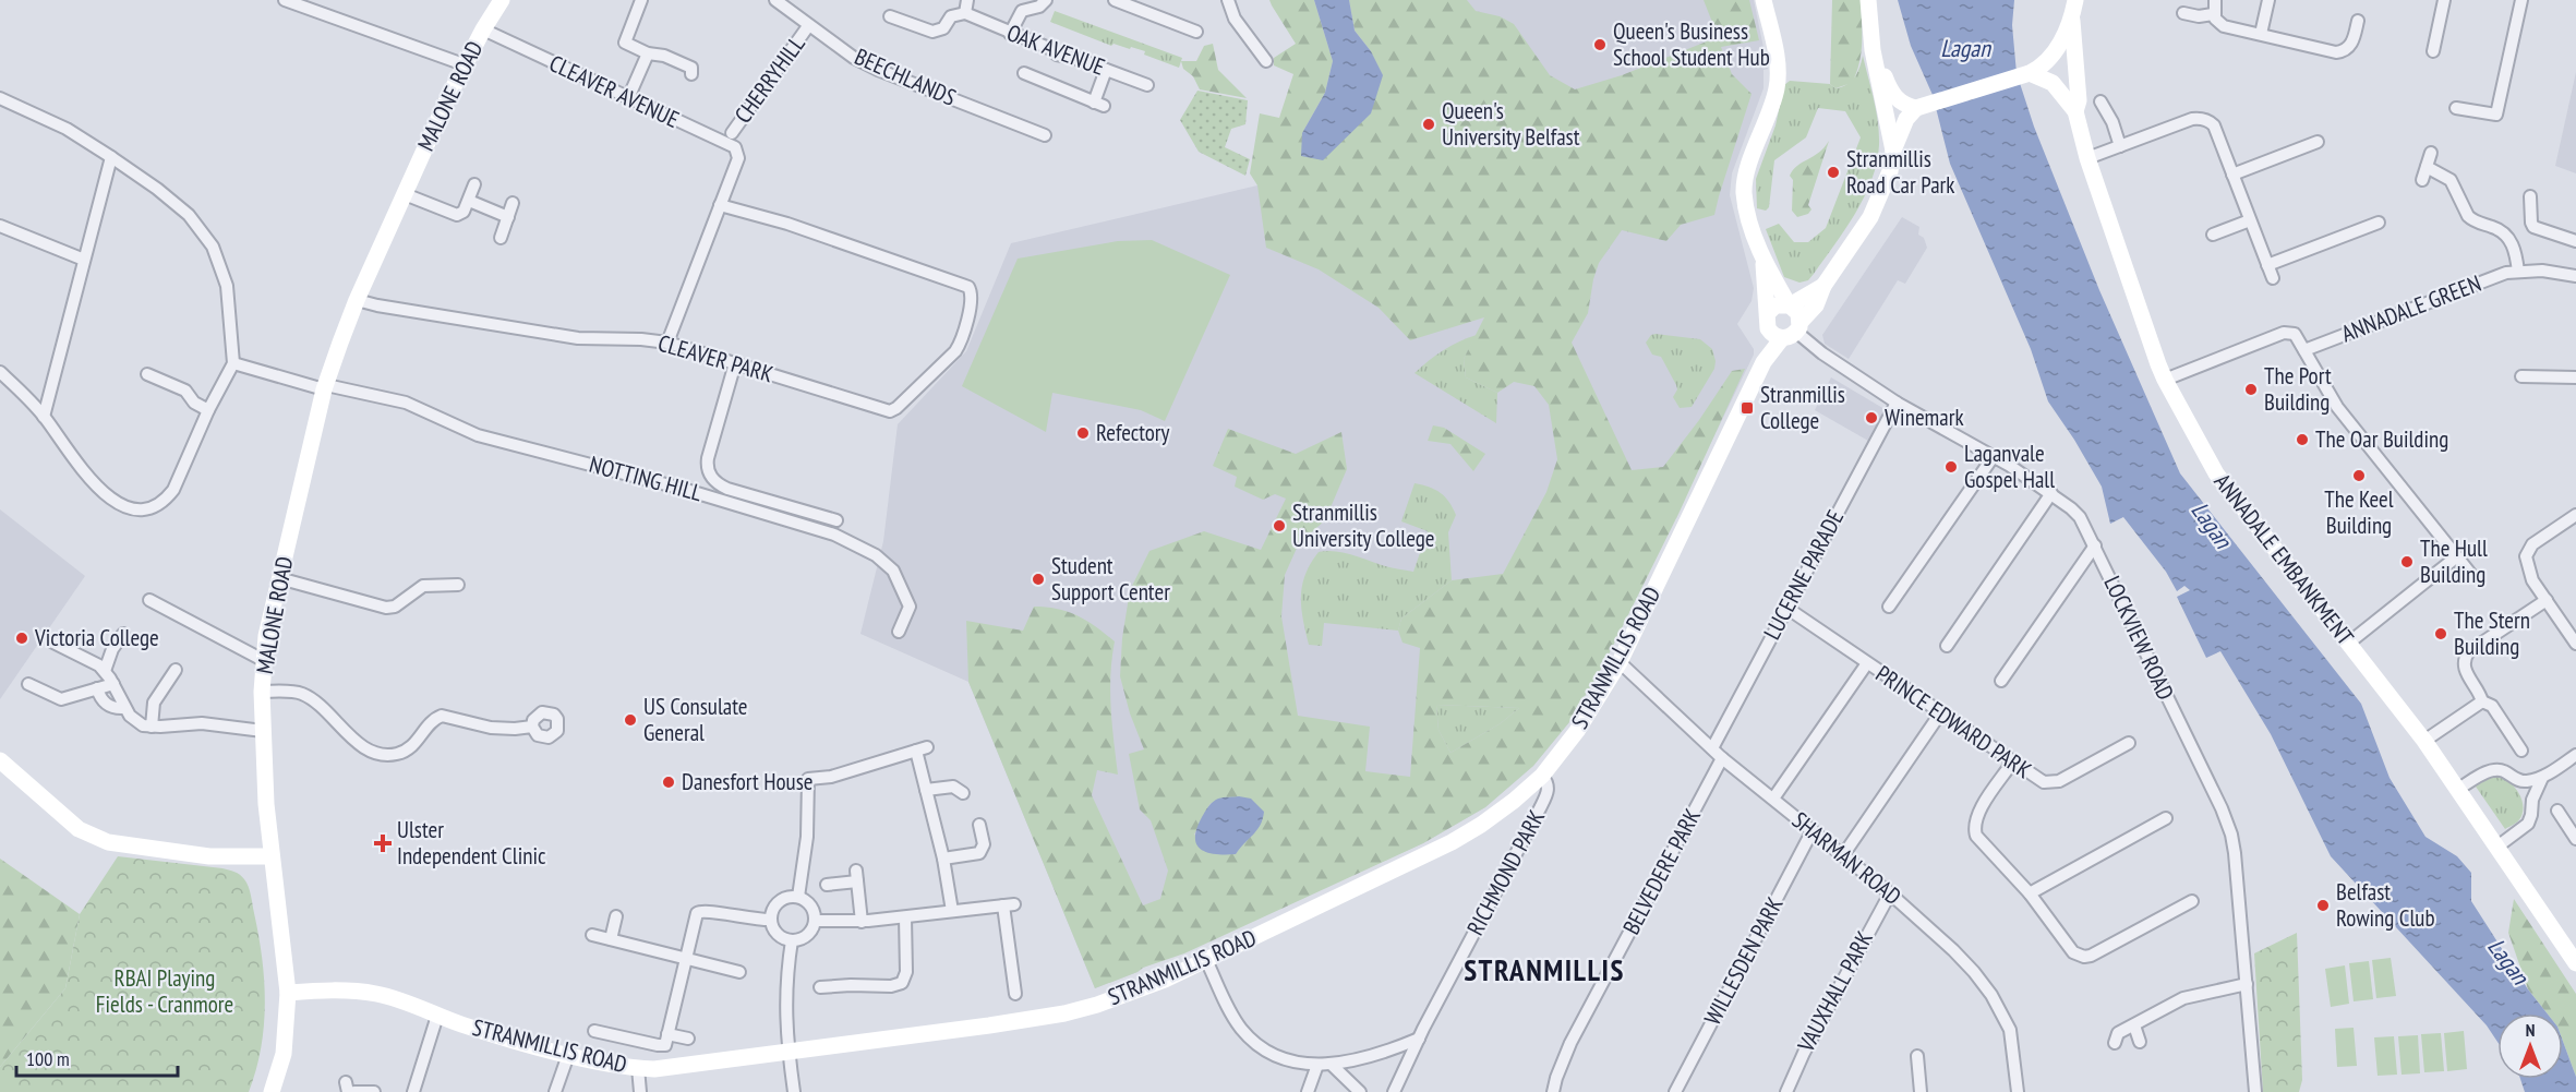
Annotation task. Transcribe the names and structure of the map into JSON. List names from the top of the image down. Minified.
{"streets":{"street":["OAK AVENUE","BEECHLANDS","CHERRYHILL","CLEAVER AVENUE","MALONE ROAD","ANNADALE GREEN","CLEAVER PARK","NOTTING HILL","ANNADALE EMBANKMENT","LUCERNE PARADE","LOCKVIEW ROAD","STRANMILLIS ROAD","PRINCE EDWARD PARK","SHARMAN ROAD","BELVEDERE PARK","RICHMOND PARK","WILLESDEN PARK","VAUXHALL PARK"]},"crossings":[["BEECHLANDS","CHERRYHILL"],["CLEAVER AVENUE","MALONE ROAD"],["CLEAVER AVENUE","CLEAVER PARK"],["MALONE ROAD","CLEAVER PARK"],["MALONE ROAD","NOTTING HILL"],["MALONE ROAD","STRANMILLIS ROAD"],["LUCERNE PARADE","LOCKVIEW ROAD"],["LUCERNE PARADE","PRINCE EDWARD PARK"],["LUCERNE PARADE","SHARMAN ROAD"],["LOCKVIEW ROAD","STRANMILLIS ROAD"],["STRANMILLIS ROAD","SHARMAN ROAD"],["STRANMILLIS ROAD","RICHMOND PARK"],["SHARMAN ROAD","BELVEDERE PARK"],["SHARMAN ROAD","WILLESDEN PARK"],["SHARMAN ROAD","VAUXHALL PARK"]],"districts":["STRANMILLIS"],"water":["Lagan"],"parks":["RBAI Playing Fields - Cranmore"],"places":{"other":["Queen's Business School Student Hub","Queen's University Belfast","Stranmillis Road Car Park","The Port Building","Winemark","Refectory","The Oar Building","Laganvale Gospel Hall","The Keel Building","Stranmillis University College","The Hull Building","Student Support Center","The Stern Building","Victoria College","US Consulate General","Danesfort House","Belfast Rowing Club"],"transit":["Stranmillis College"],"health":["Ulster Independent Clinic"]},"scale_bar":"100 m","north":"top"}
